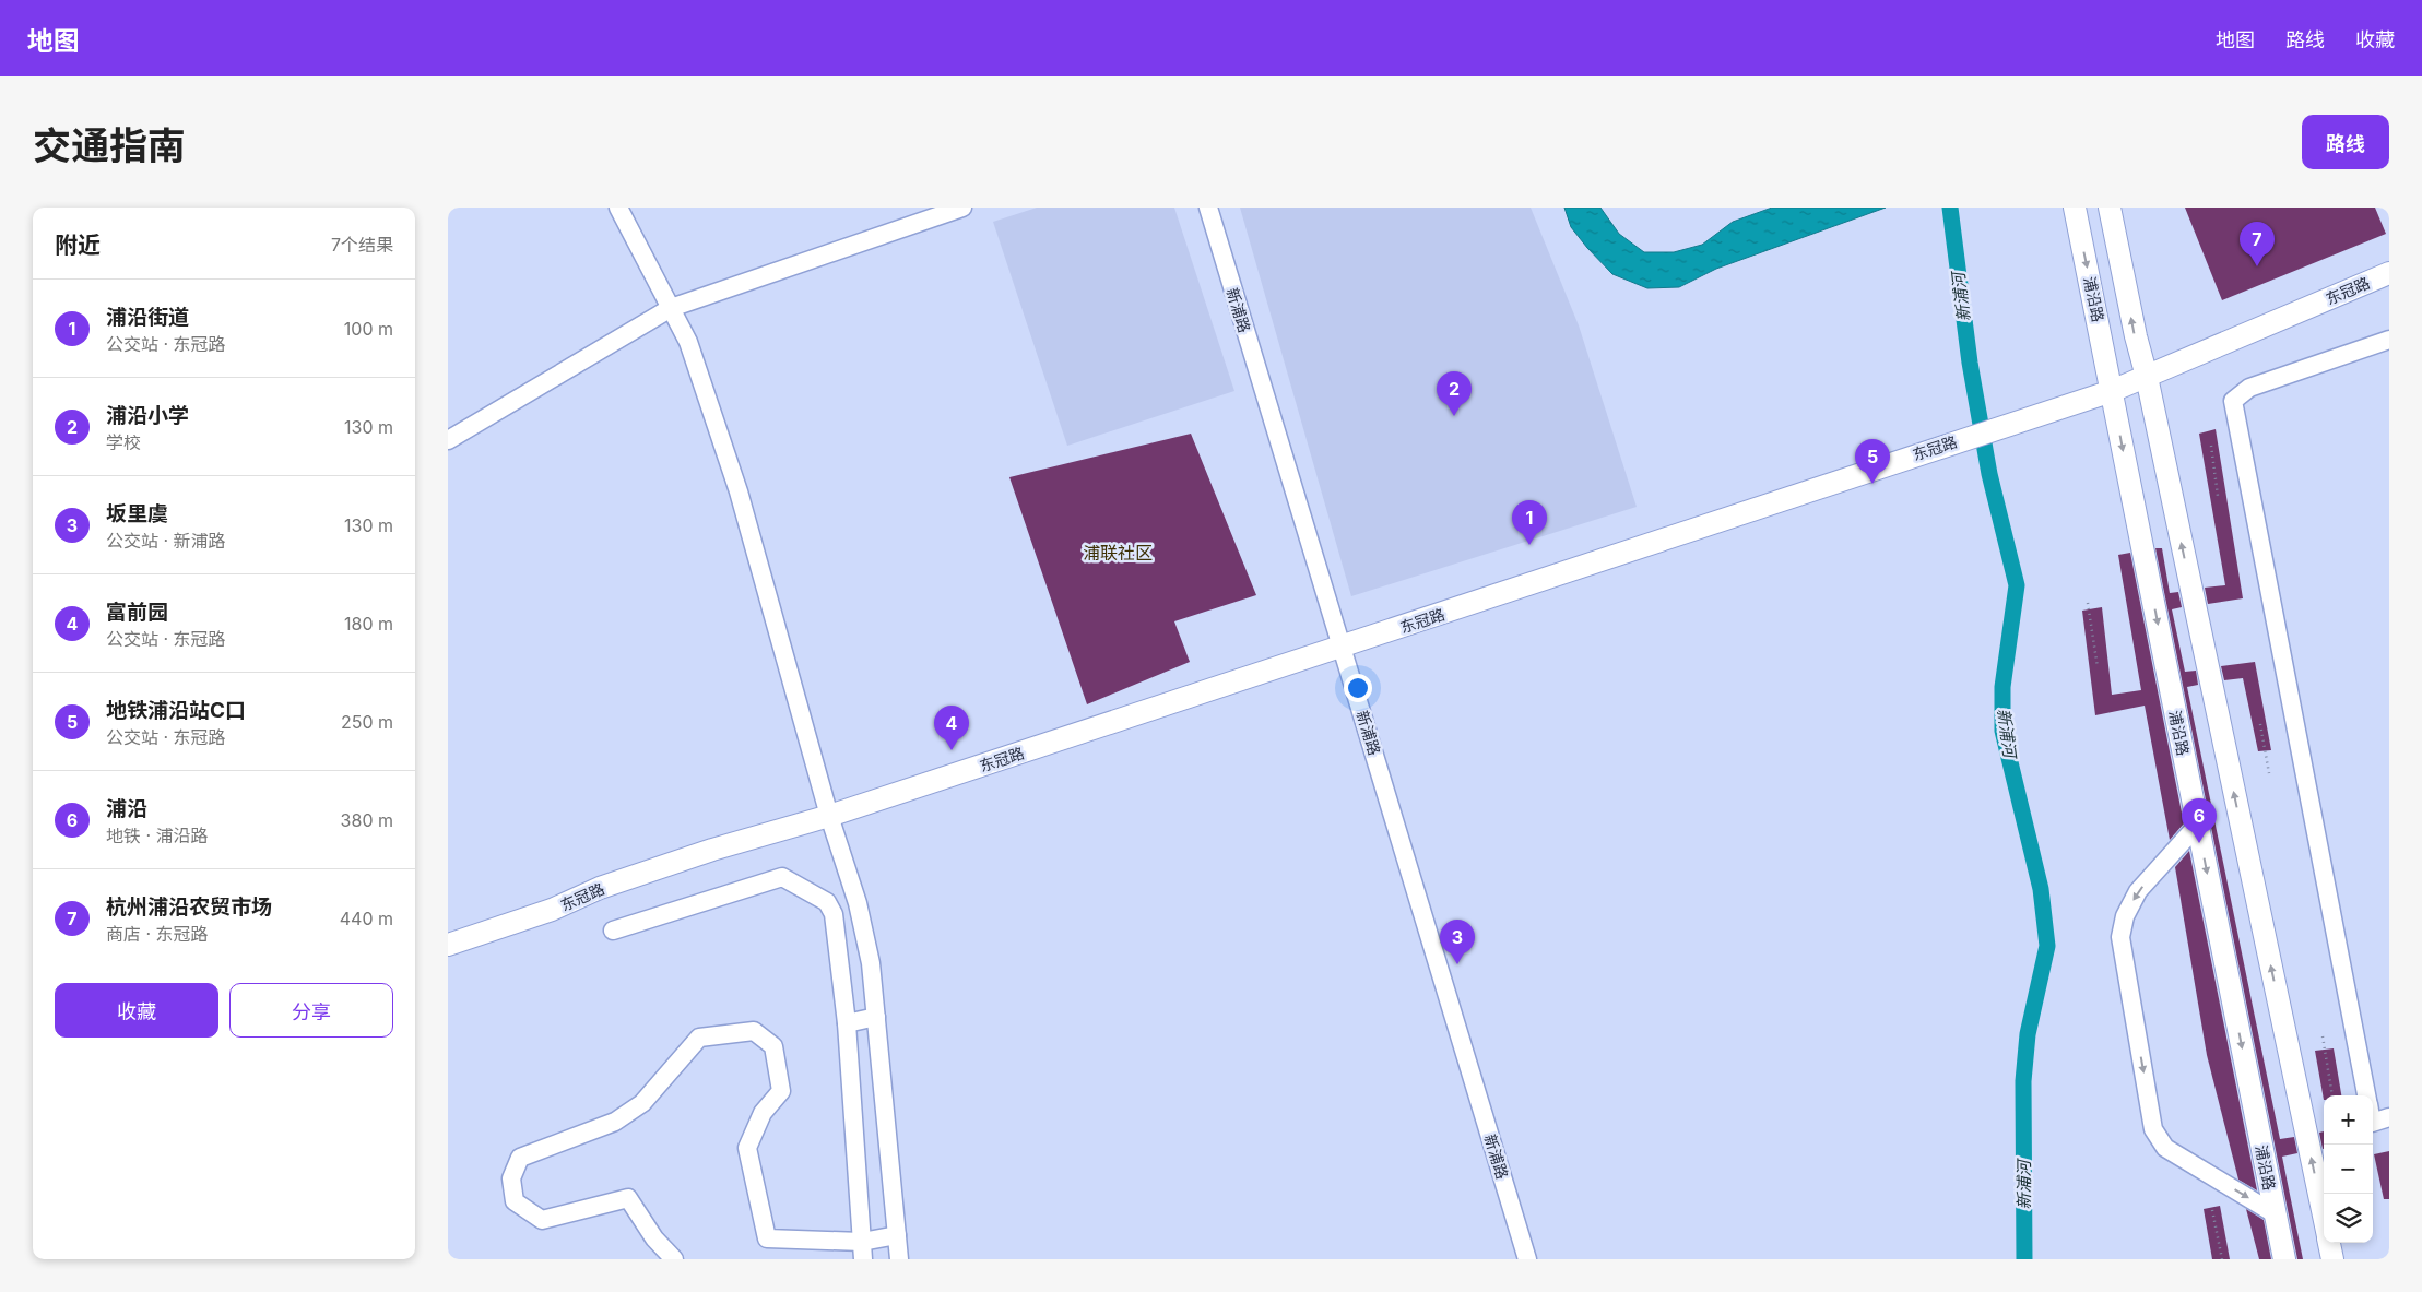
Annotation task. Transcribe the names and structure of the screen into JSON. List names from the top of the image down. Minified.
{"streets":{"main road":["东冠路","浦沿路"],"street":["新浦路"]},"crossings":[["东冠路","浦沿路"],["东冠路","新浦路"]],"districts":["浦联社区"],"water":["新浦河"],"page":{"header":"地图","nav":["地图","路线","收藏"],"title":"交通指南","buttons":["路线",["收藏","分享"]],"heading":["附近","7个结果"],"pins":["7","2","5","1","4","6","3"],"list":[{"mark":"1","name":"浦沿街道","note":"公交站 · 东冠路","value":"100 m"},{"mark":"2","name":"浦沿小学","note":"学校","value":"130 m"},{"mark":"3","name":"坂里虞","note":"公交站 · 新浦路","value":"130 m"},{"mark":"4","name":"富前园","note":"公交站 · 东冠路","value":"180 m"},{"mark":"5","name":"地铁浦沿站C口","note":"公交站 · 东冠路","value":"250 m"},{"mark":"6","name":"浦沿","note":"地铁 · 浦沿路","value":"380 m"},{"mark":"7","name":"杭州浦沿农贸市场","note":"商店 · 东冠路","value":"440 m"}],"map_buttons":["+","−"]}}
